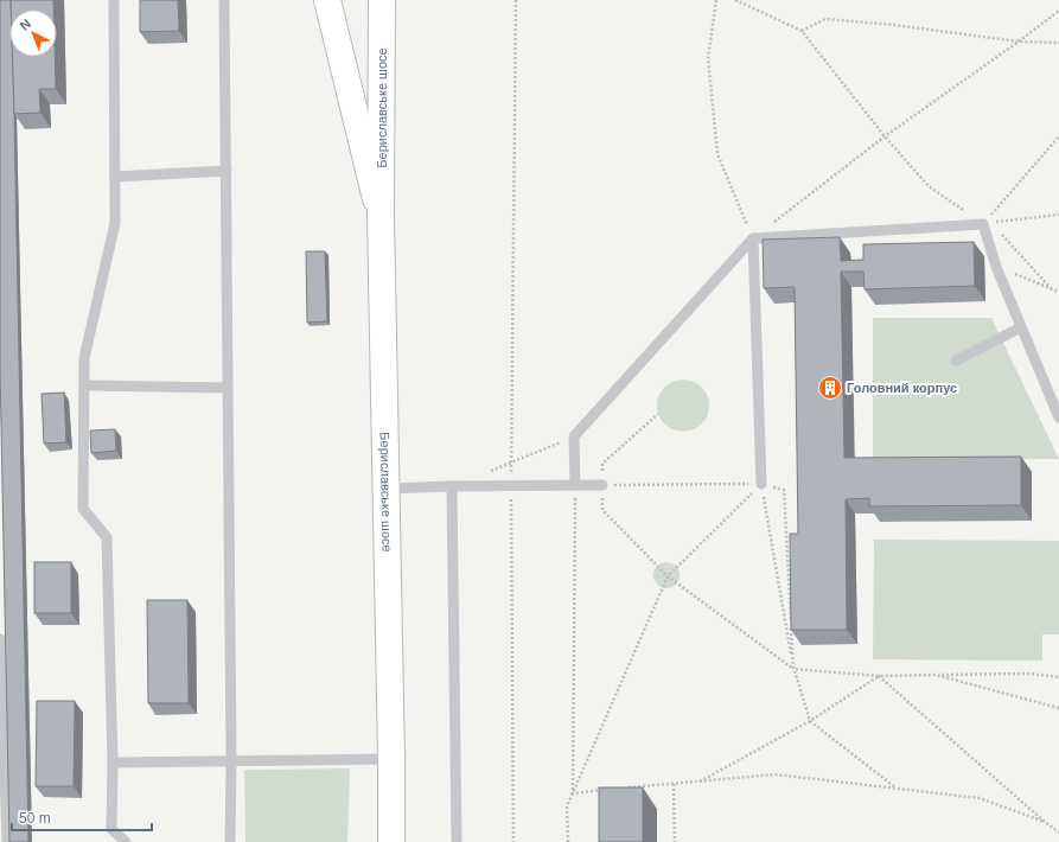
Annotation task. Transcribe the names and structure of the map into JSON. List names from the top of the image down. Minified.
{"streets":{"main road":["Бериславське шосе"]},"places":{"building":["Головний корпус"]},"scale_bar":"50 m","north":"top left"}
